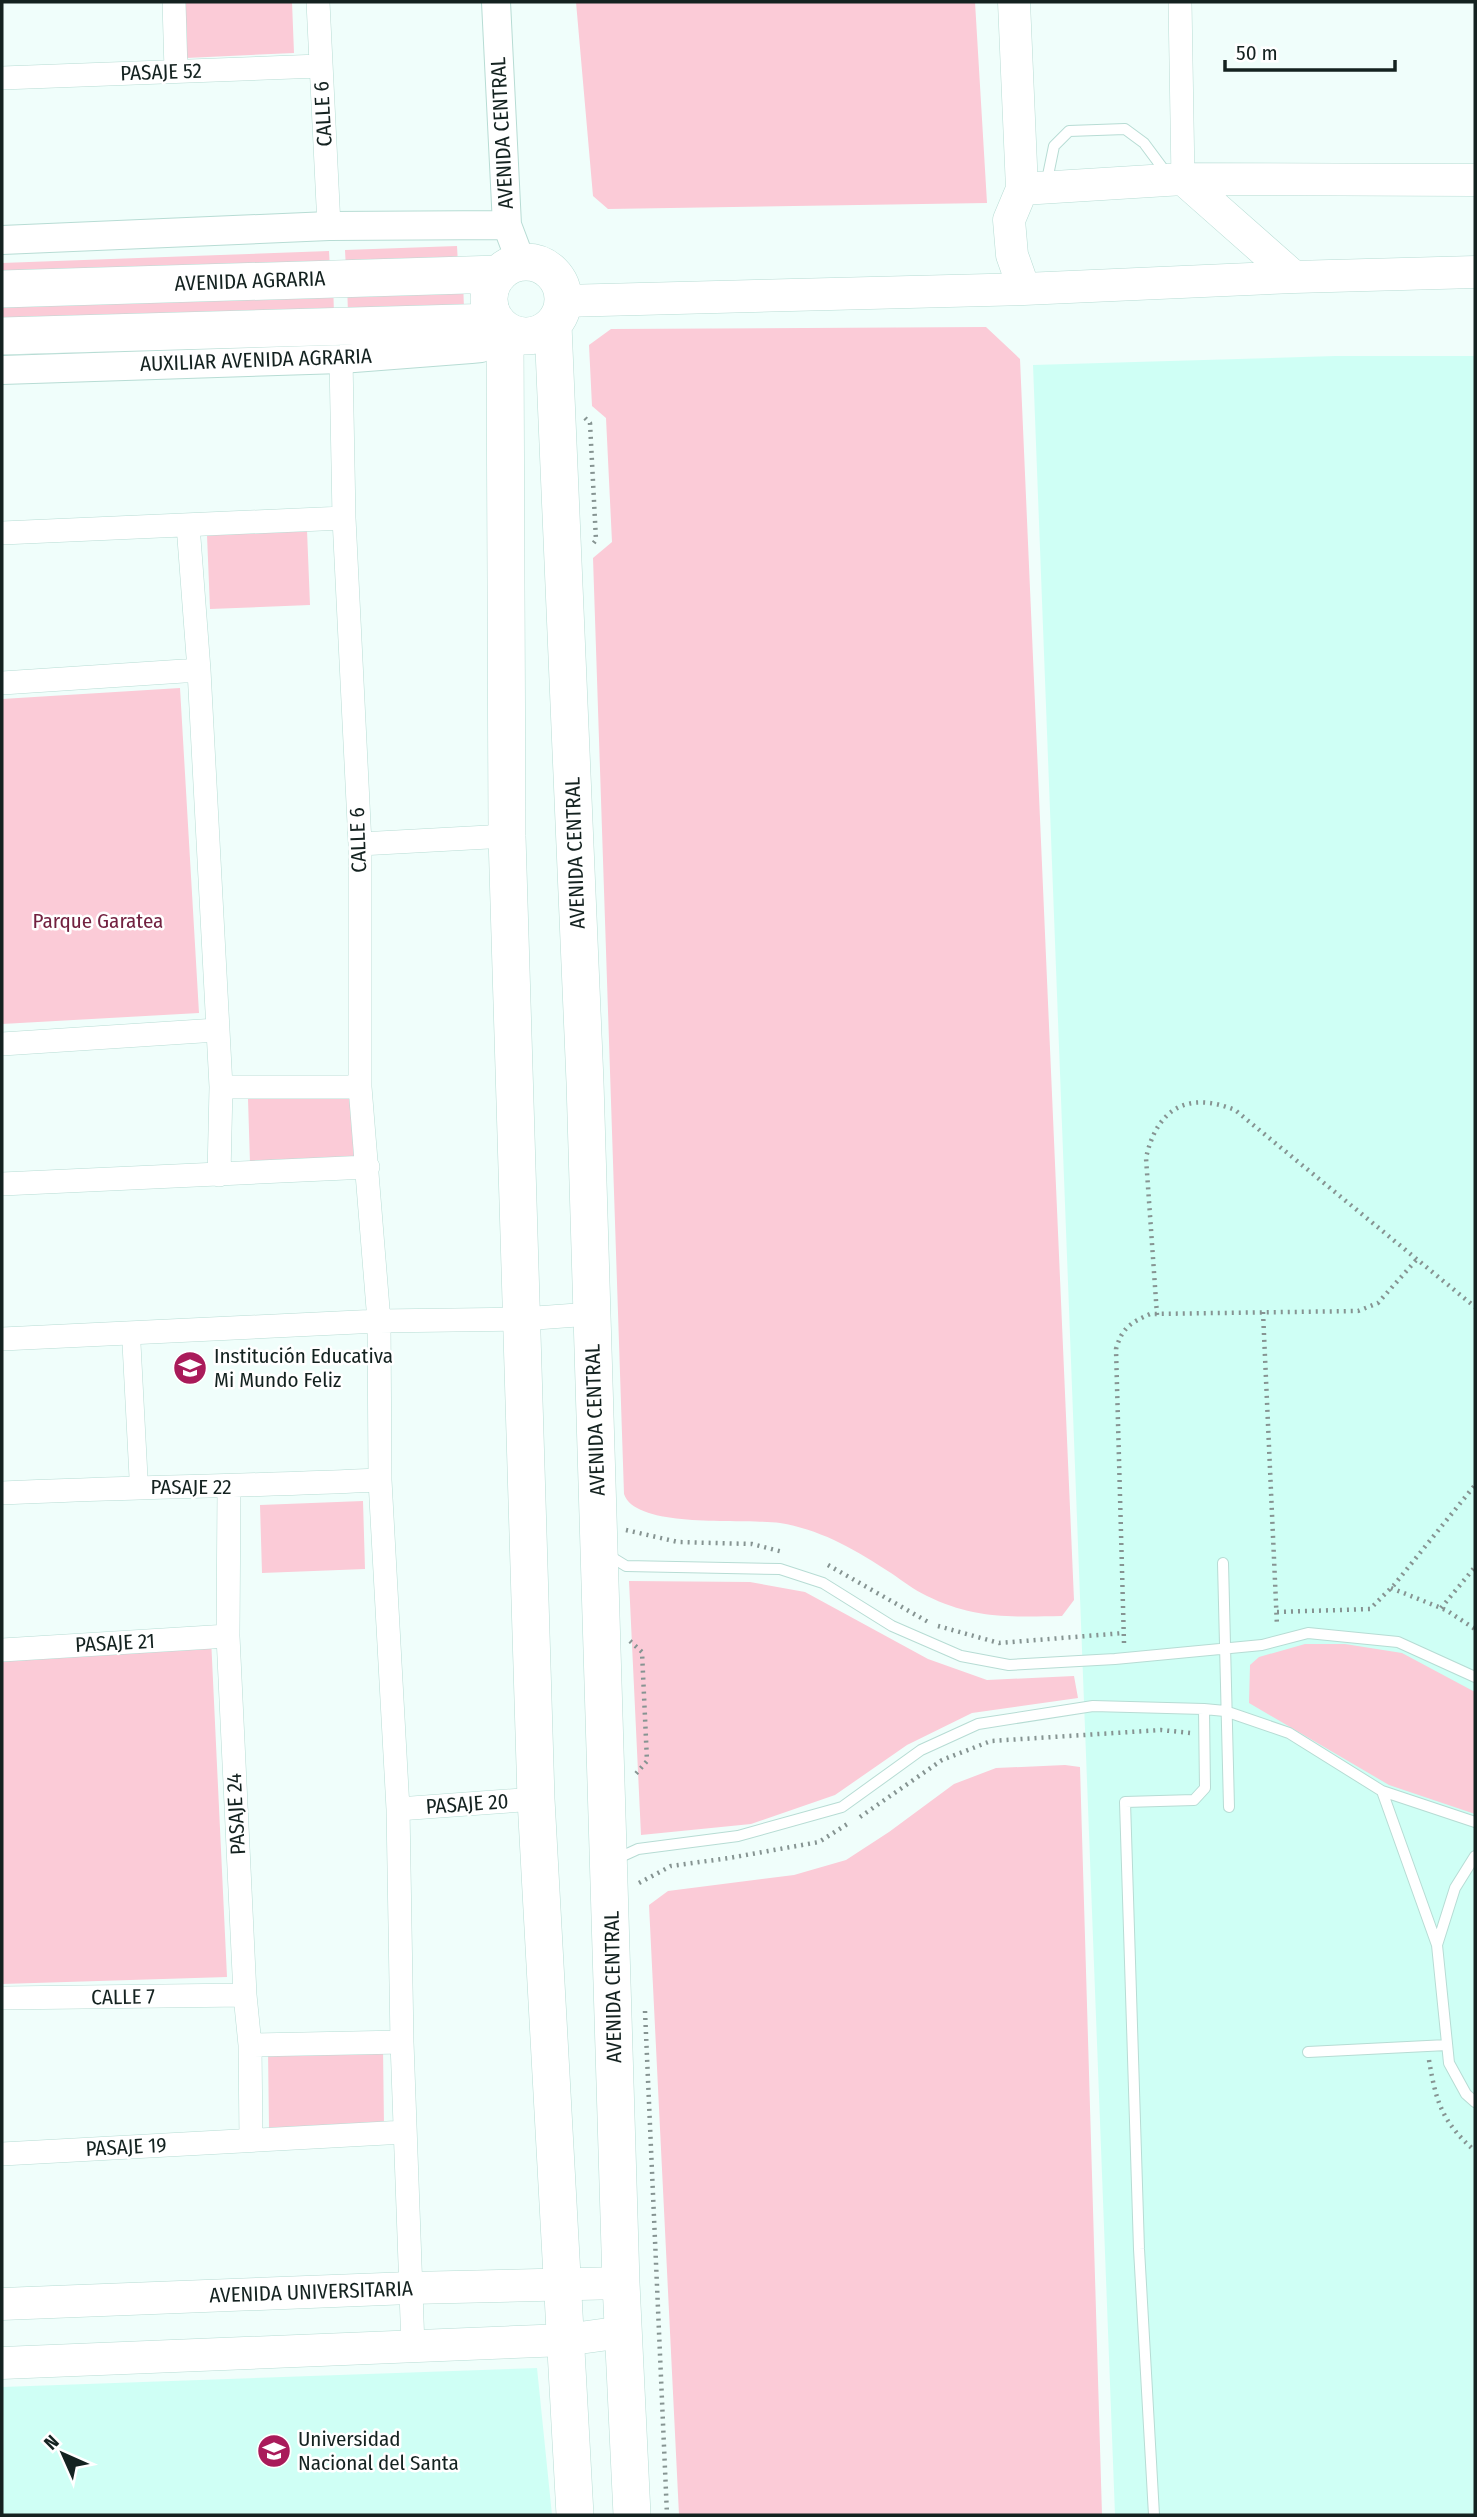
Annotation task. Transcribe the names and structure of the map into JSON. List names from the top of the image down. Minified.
{"streets":{"main road":["AVENIDA CENTRAL","AVENIDA AGRARIA","AVENIDA UNIVERSITARIA"],"street":["PASAJE 52","CALLE 6","AUXILIAR AVENIDA AGRARIA","PASAJE 22","PASAJE 21","PASAJE 20","PASAJE 24","CALLE 7","PASAJE 19"]},"crossings":[["PASAJE 52","CALLE 6"],["CALLE 6","AUXILIAR AVENIDA AGRARIA"],["CALLE 6","PASAJE 22"],["CALLE 6","PASAJE 20"],["CALLE 6","PASAJE 19"],["CALLE 6","AVENIDA UNIVERSITARIA"],["AVENIDA CENTRAL","AVENIDA AGRARIA"],["AVENIDA CENTRAL","AUXILIAR AVENIDA AGRARIA"],["AVENIDA CENTRAL","AVENIDA UNIVERSITARIA"],["AVENIDA AGRARIA","AUXILIAR AVENIDA AGRARIA"],["PASAJE 22","PASAJE 24"],["PASAJE 21","PASAJE 24"],["PASAJE 24","CALLE 7"],["PASAJE 24","PASAJE 19"]],"parks":["Parque Garatea"],"places":{"school or university":["Institución Educativa Mi Mundo Feliz","Universidad Nacional del Santa"]},"scale_bar":"50 m","north":"top left"}
